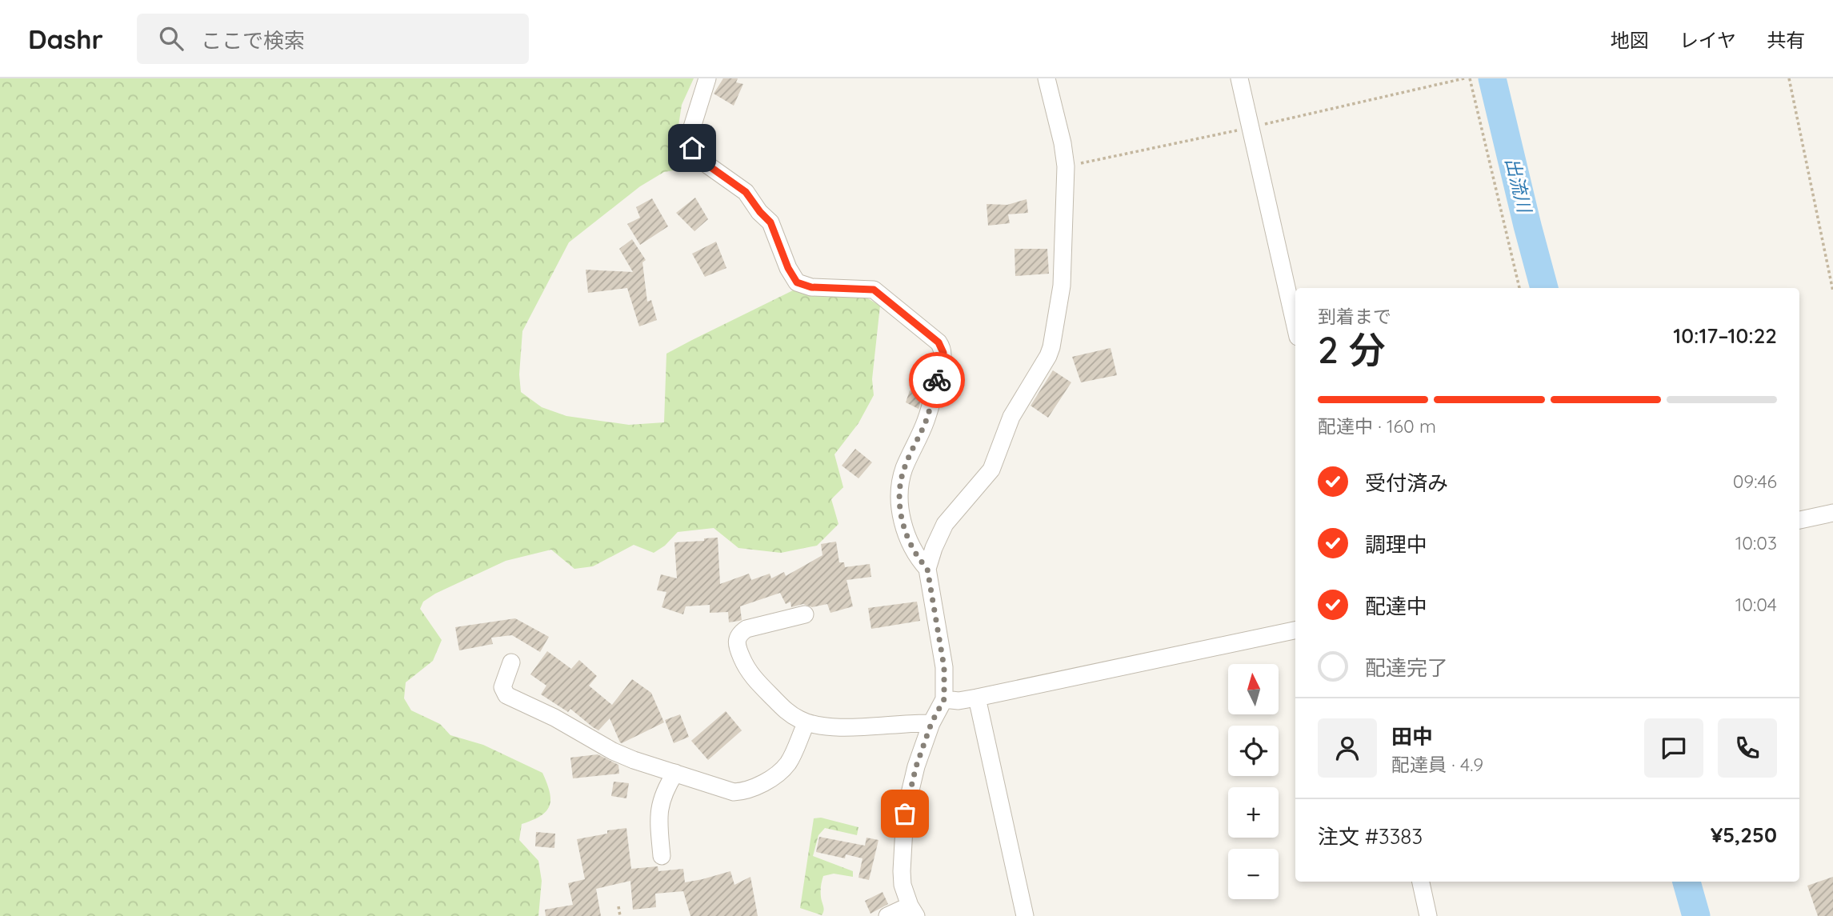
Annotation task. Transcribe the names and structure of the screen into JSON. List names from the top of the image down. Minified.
{"water":["出流川"],"north":"top","page":{"header":"Dashr","search":"ここで検索","nav":["地図","レイヤ","共有"],"heading":["2 分","到着まで","10:17–10:22"],"panel":["田中","配達員 · 4.9","注文 #3383","¥5,250"],"bar":"配達中 · 160 m","list":[["受付済み","09:46"],["調理中","10:03"],["配達中","10:04"],"配達完了"],"map_buttons":["+","−"]}}
